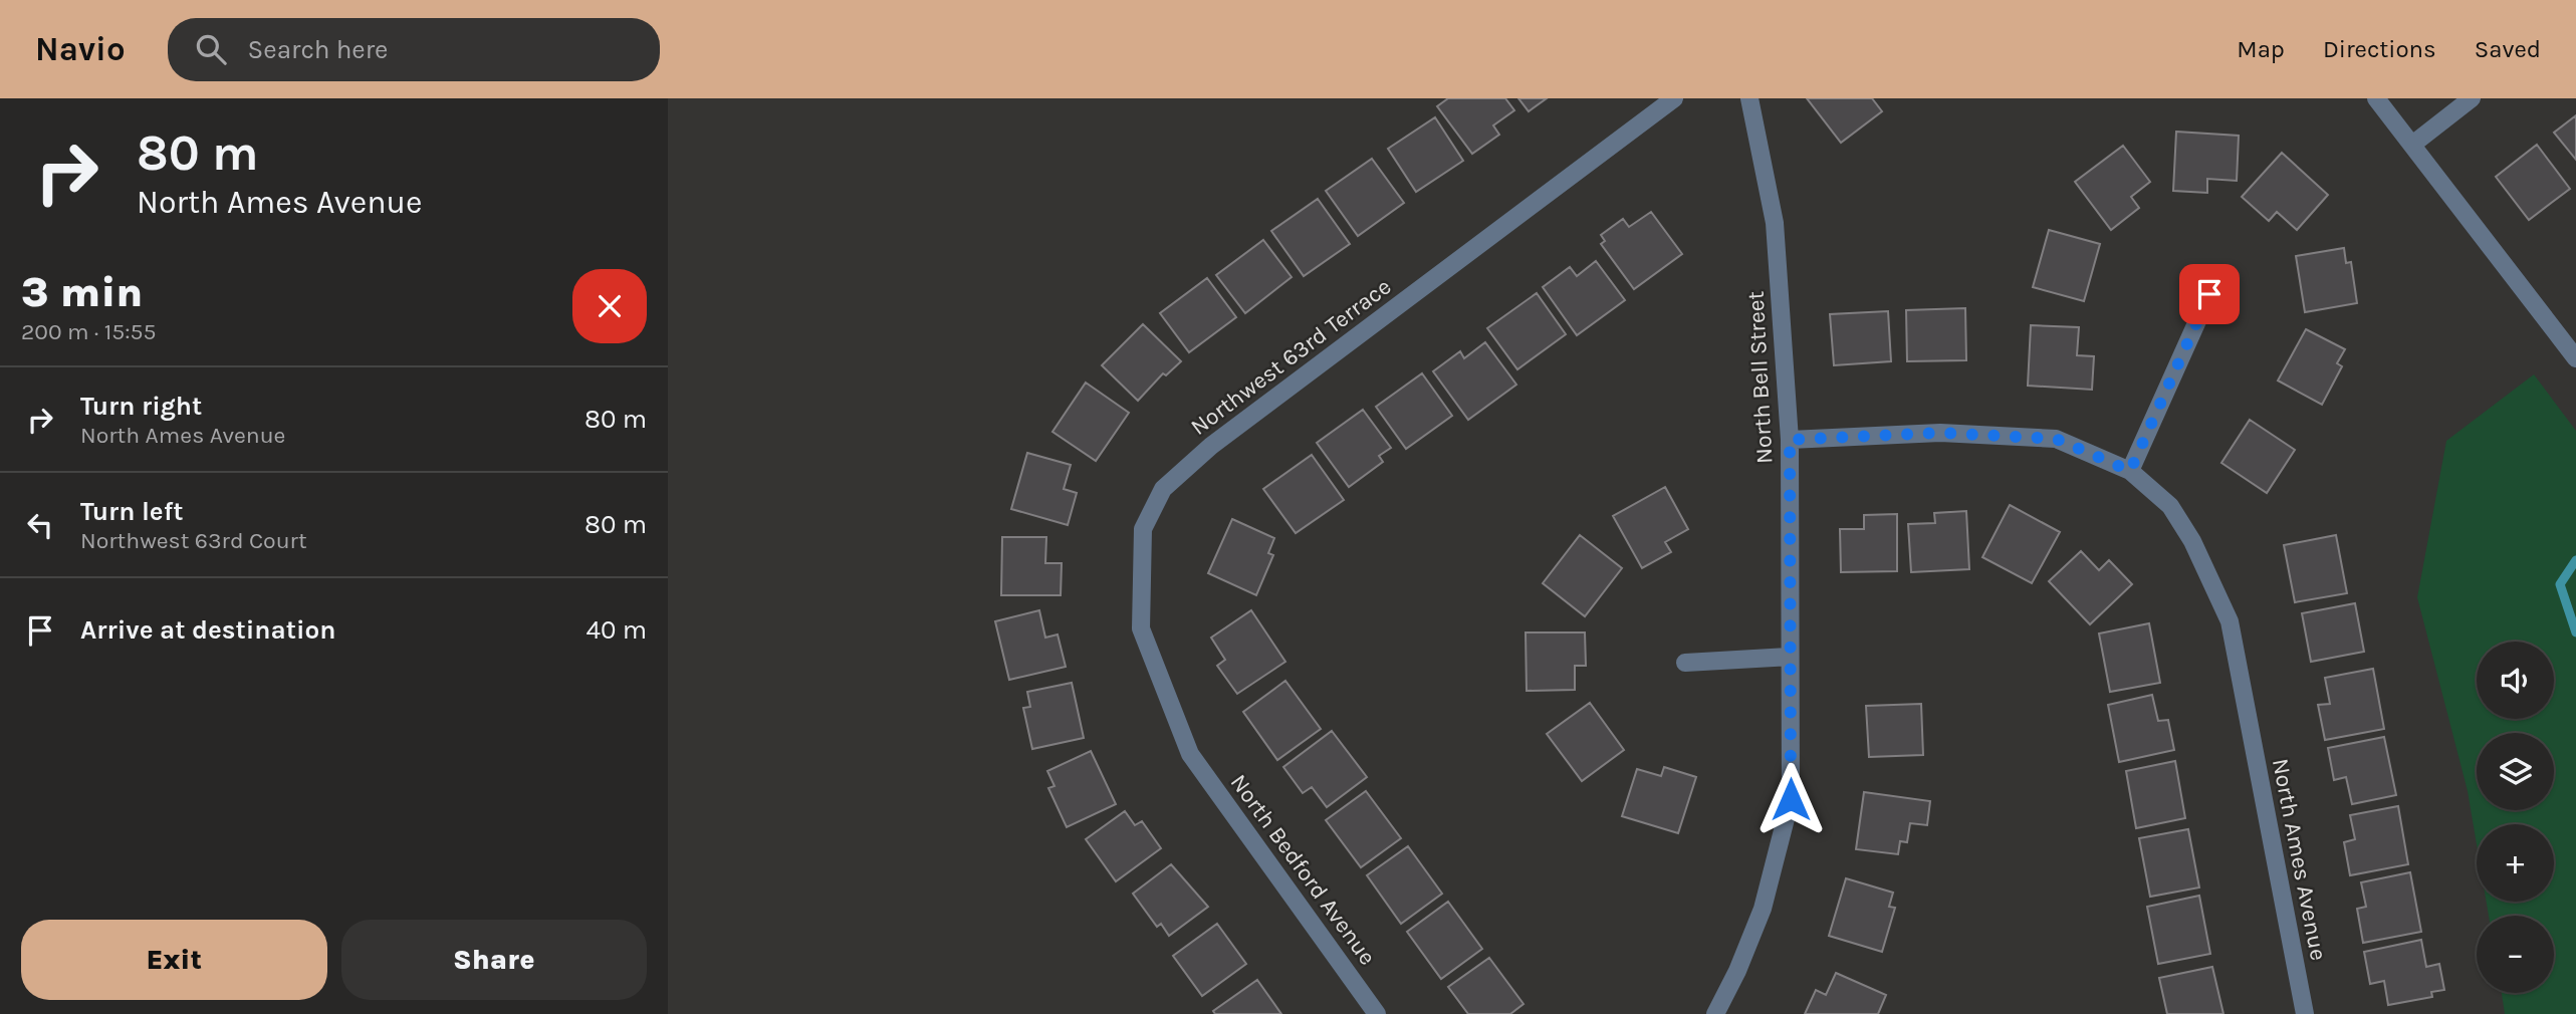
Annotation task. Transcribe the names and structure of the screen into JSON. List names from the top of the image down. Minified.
{"streets":{"street":["Northwest 63rd Terrace","North Bell Street","North Ames Avenue","North Bedford Avenue"]},"crossings":[["Northwest 63rd Terrace","North Bedford Avenue"]],"page":{"header":"Navio","search":"Search here","nav":["Map","Directions","Saved"],"turn":["80 m","North Ames Avenue"],"heading":["3 min","200 m · 15:55"],"list":[{"name":"Turn right","note":"North Ames Avenue","value":"80 m"},{"name":"Turn left","note":"Northwest 63rd Court","value":"80 m"},{"name":"Arrive at destination","value":"40 m"}],"map_buttons":["+","−"],"buttons":["Exit","Share"]}}
